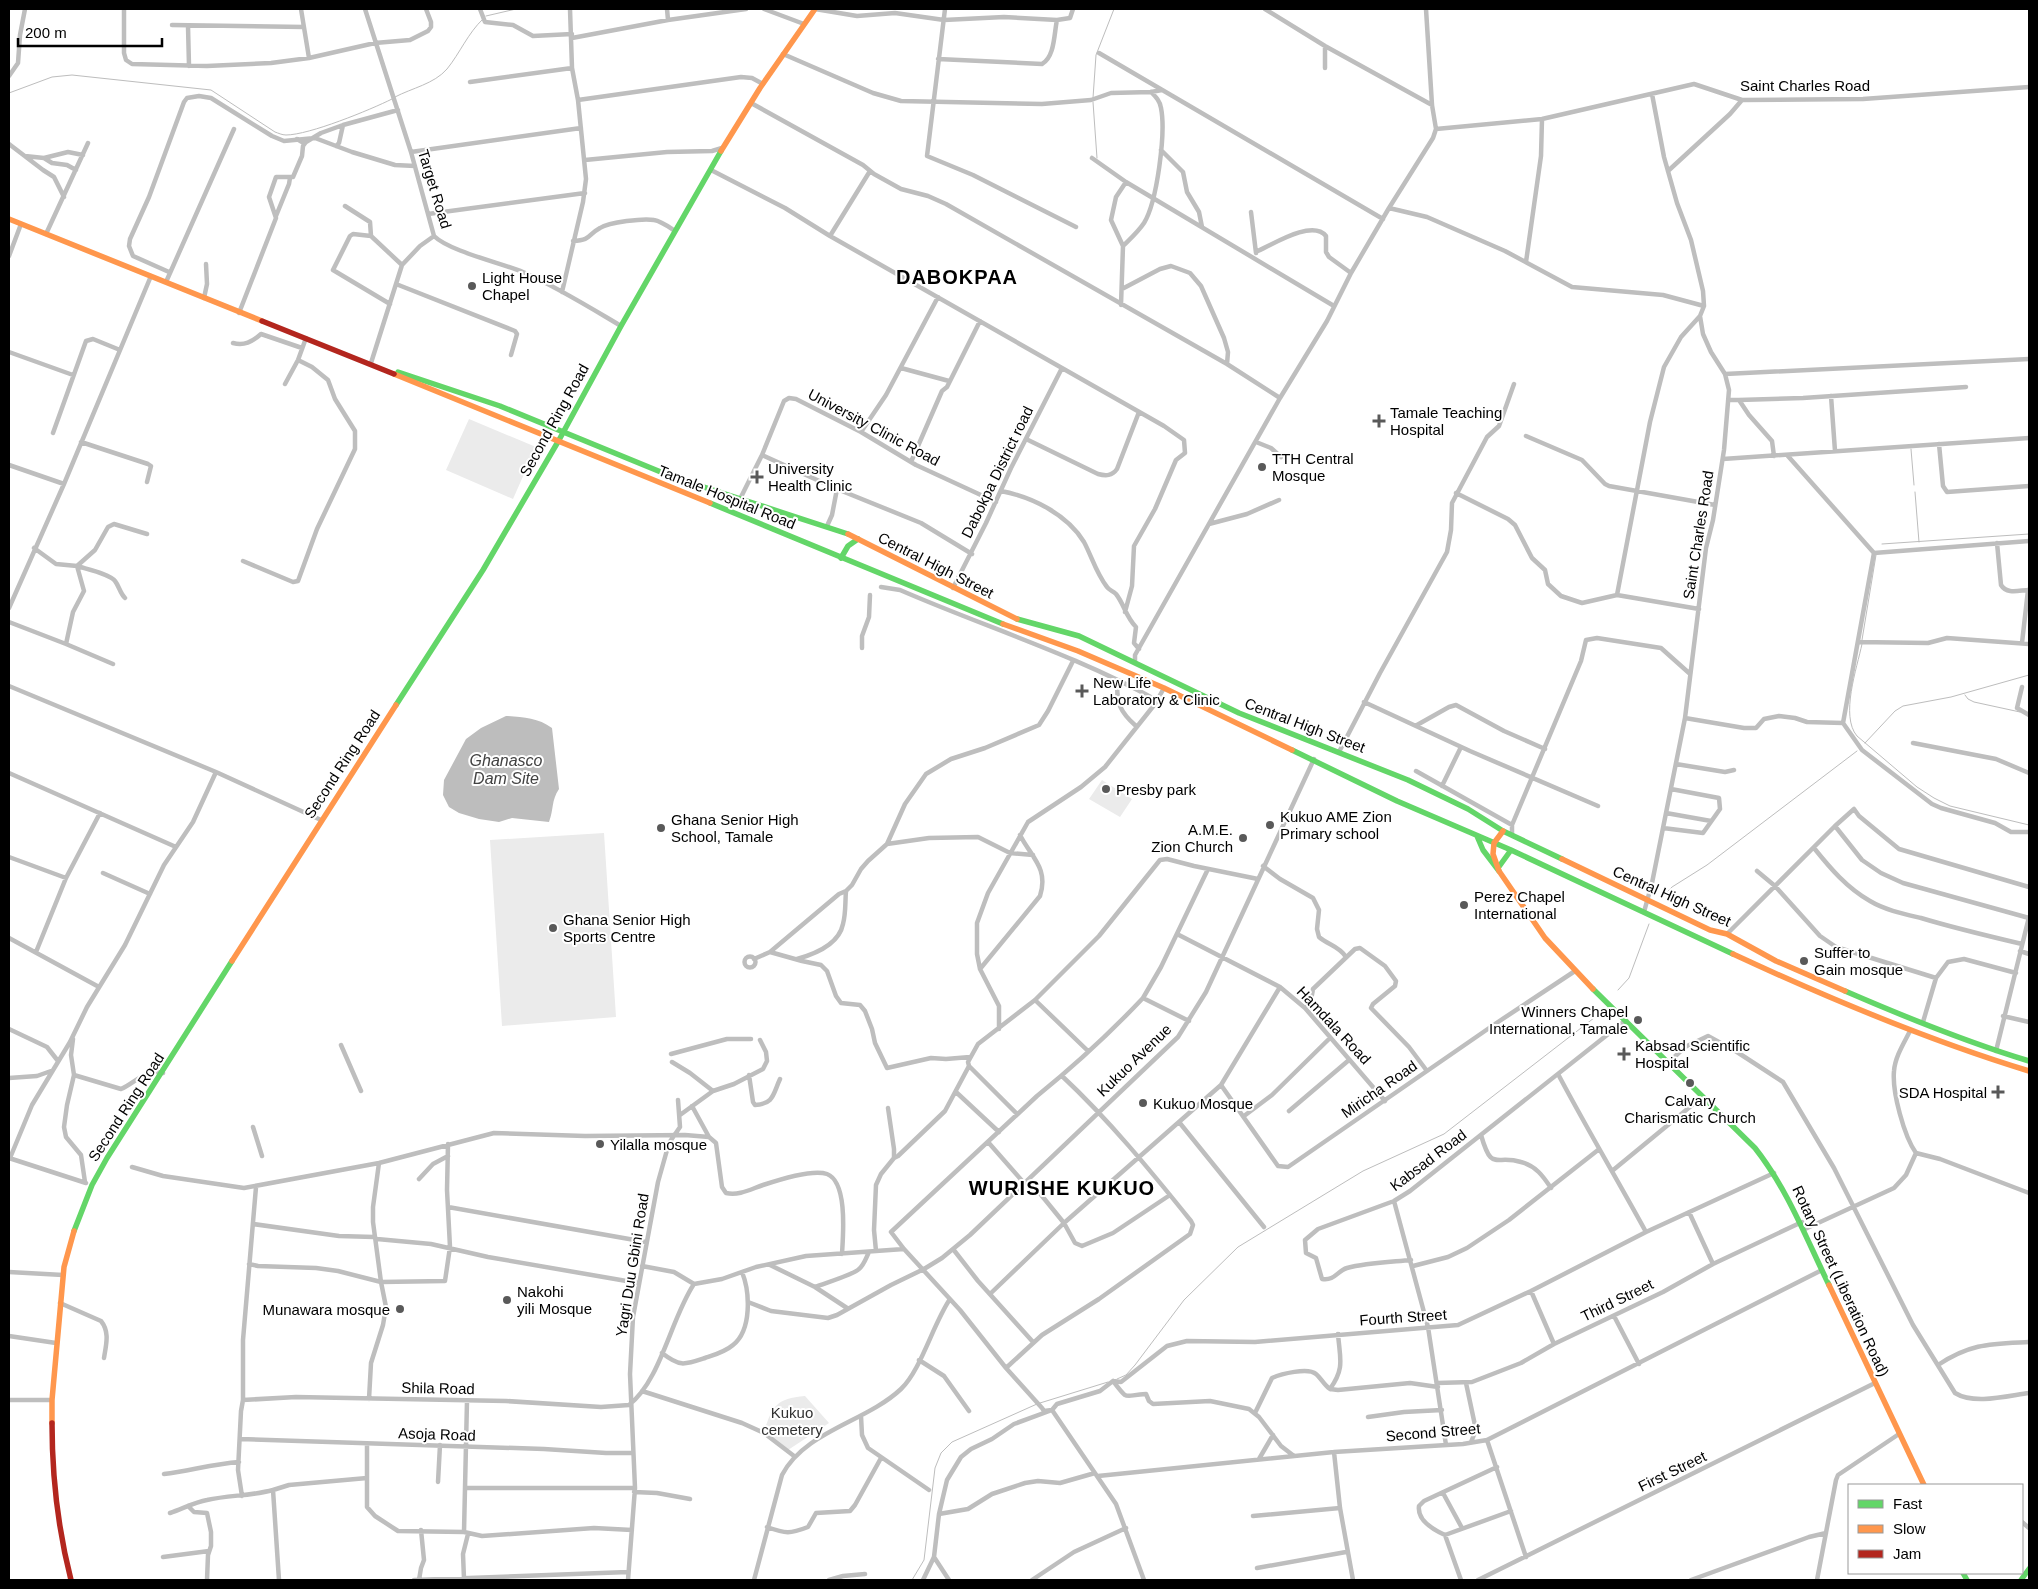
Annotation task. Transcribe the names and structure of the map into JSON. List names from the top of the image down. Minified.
{"streets":{"main road":["Second Ring Road","Tamale Hospital Road","Central High Street","Rotary Street (Liberation Road)"],"street":["Saint Charles Road","Target Road","University Clinic Road","Dabokpa District road","Hamdala Road","Kukuo Avenue","Miricha Road","Kabsad Road","Yagri Duu Gbini Road","Third Street","Fourth Street","Shila Road","Second Street","Asoja Road","First Street"]},"crossings":[["Saint Charles Road","Central High Street"],["Target Road","Second Ring Road"],["Second Ring Road","Tamale Hospital Road"],["Second Ring Road","Central High Street"],["University Clinic Road","Dabokpa District road"],["University Clinic Road","Central High Street"],["Dabokpa District road","Central High Street"],["Tamale Hospital Road","Central High Street"],["Central High Street","Kukuo Avenue"],["Central High Street","Rotary Street (Liberation Road)"],["Hamdala Road","Kukuo Avenue"],["Hamdala Road","Miricha Road"],["Miricha Road","Rotary Street (Liberation Road)"],["Kabsad Road","Rotary Street (Liberation Road)"],["Kabsad Road","Third Street"],["Kabsad Road","Fourth Street"],["Kabsad Road","Second Street"],["Yagri Duu Gbini Road","Shila Road"],["Yagri Duu Gbini Road","Asoja Road"],["Rotary Street (Liberation Road)","Third Street"],["Rotary Street (Liberation Road)","Fourth Street"],["Rotary Street (Liberation Road)","Second Street"],["Rotary Street (Liberation Road)","First Street"],["Fourth Street","Second Street"]],"districts":["DABOKPAA","WURISHE KUKUO"],"water":["Ghanasco Dam Site"],"parks":["Kukuo cemetery"],"places":{"other":["Light House Chapel","TTH Central Mosque","Presby park","Kukuo AME Zion Primary school","Ghana Senior High School, Tamale","A.M.E. Zion Church","Perez Chapel International","Ghana Senior High Sports Centre","Suffer to Gain mosque","Winners Chapel International, Tamale","Calvary Charismatic Church","Kukuo Mosque","Yilalla mosque","Nakohi yili Mosque","Munawara mosque"],"health":["Tamale Teaching Hospital","University Health Clinic","New Life Laboratory & Clinic","Kabsad Scientific Hospital","SDA Hospital"]},"legend":["Fast","Slow","Jam"],"scale_bar":"200 m"}
